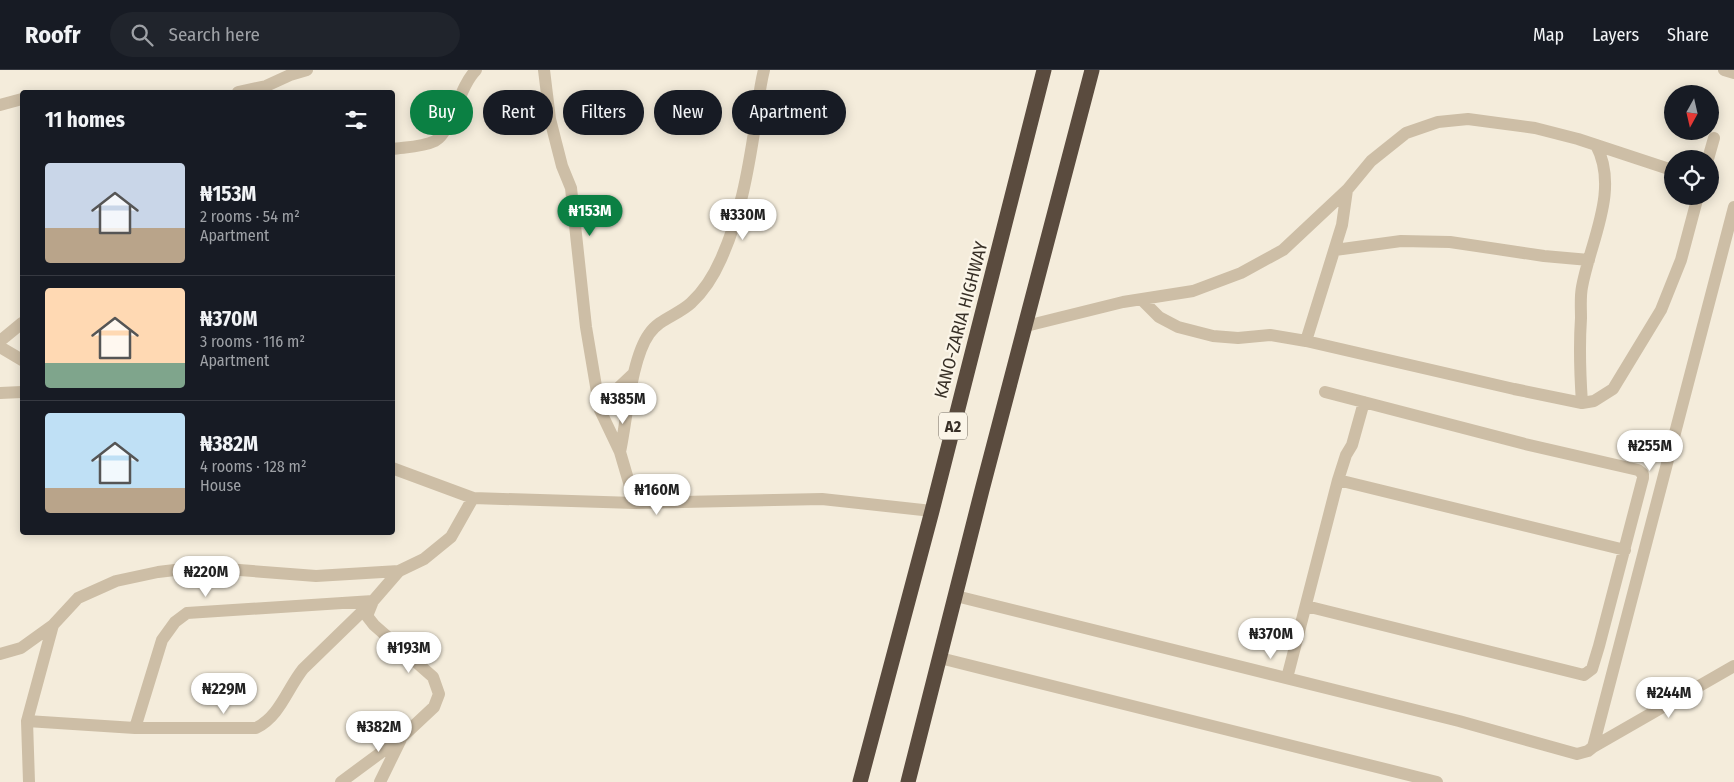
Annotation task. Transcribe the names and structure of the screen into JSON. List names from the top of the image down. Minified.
{"streets":{"highway":["KANO-ZARIA HIGHWAY","A2"]},"north":"bottom","page":{"header":"Roofr","search":"Search here","nav":["Map","Layers","Share"],"chip":["Buy","Rent","Filters","New","Apartment"],"heading":"11 homes","list":[{"name":"₦153M","note":"2 rooms · 54 m² · Apartment"},{"name":"₦370M","note":"3 rooms · 116 m² · Apartment"},{"name":"₦382M","note":"4 rooms · 128 m² · House"}],"price":["₦153M","₦330M","₦385M","₦255M","₦160M","₦220M","₦370M","₦193M","₦229M","₦244M","₦382M"]}}
